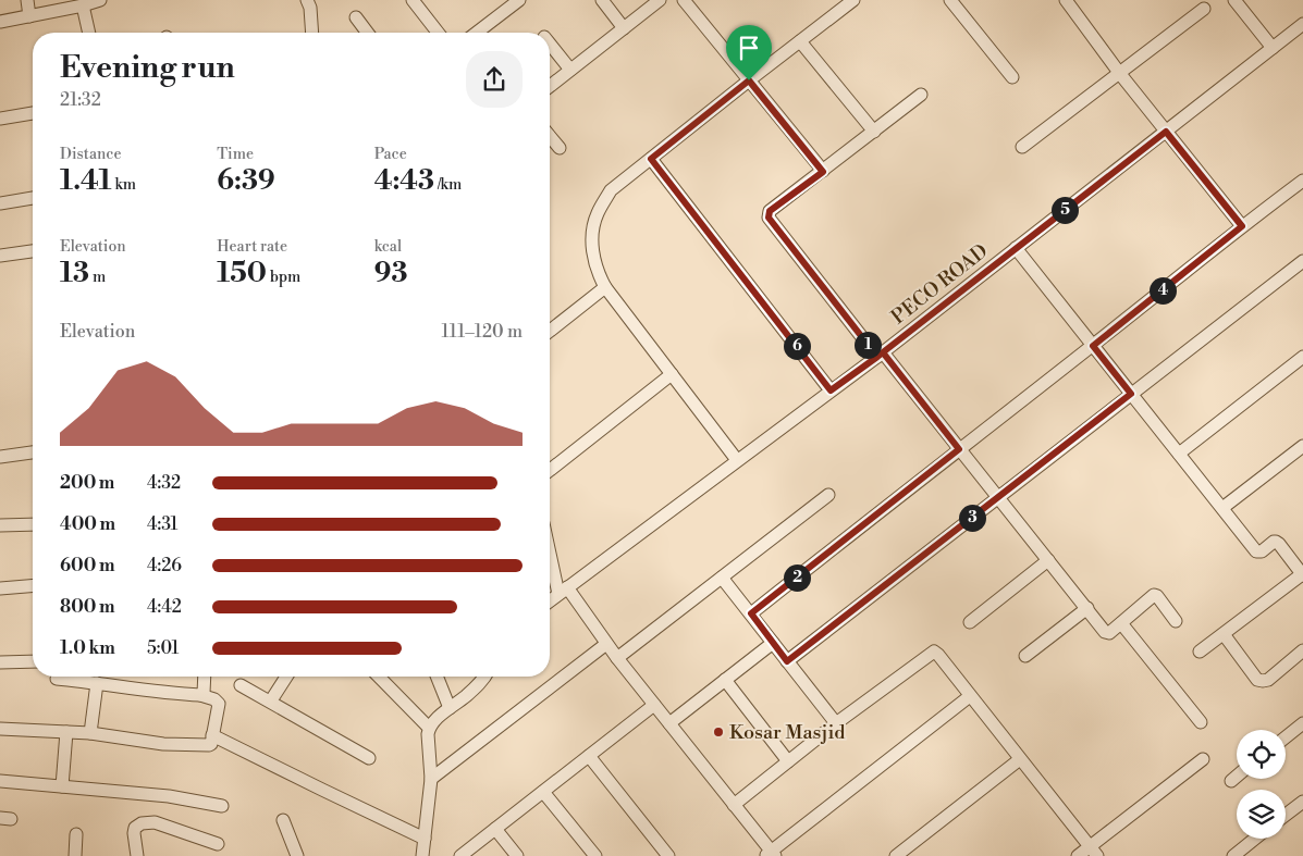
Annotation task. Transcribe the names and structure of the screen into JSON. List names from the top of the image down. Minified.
{"streets":{"street":["PECO ROAD"]},"places":["Kosar Masjid"],"page":{"heading":["Evening run","21:32"],"stats":[["Distance","1.41 km"],["Time","6:39"],["Pace","4:43 /km"],["Elevation","13 m"],["Heart rate","150 bpm"],["kcal","93"]],"pins":["5","4","1","6","3","2"],"chart":["Elevation","111–120 m"],"list":[{"name":"200 m","note":"4:32"},{"name":"400 m","note":"4:31"},{"name":"600 m","note":"4:26"},{"name":"800 m","note":"4:42"},{"name":"1.0 km","note":"5:01"}]}}
